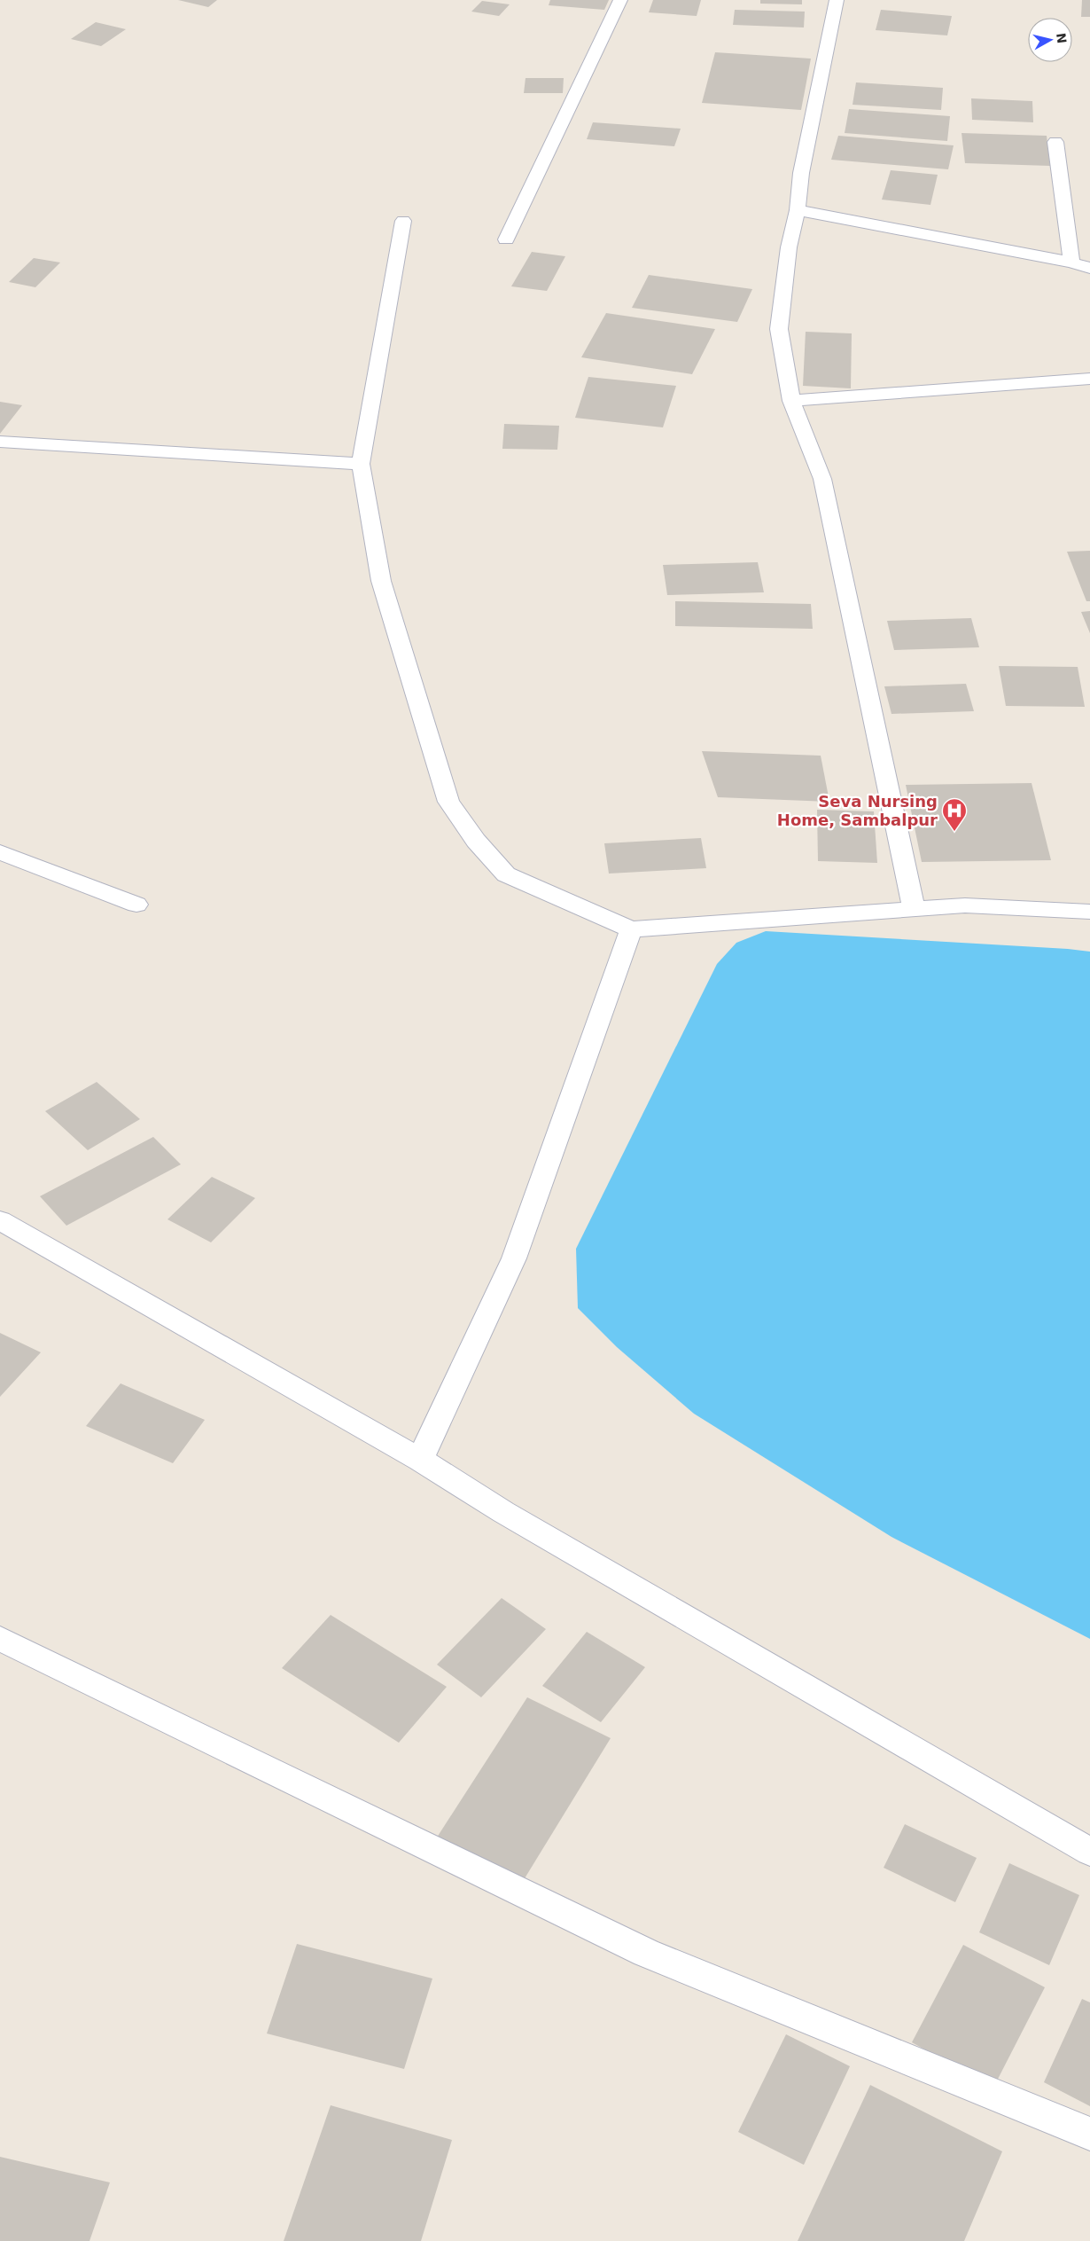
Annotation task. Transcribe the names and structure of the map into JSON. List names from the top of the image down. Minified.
{"places":{"hospital":["Seva Nursing Home, Sambalpur"]},"north":"right"}
